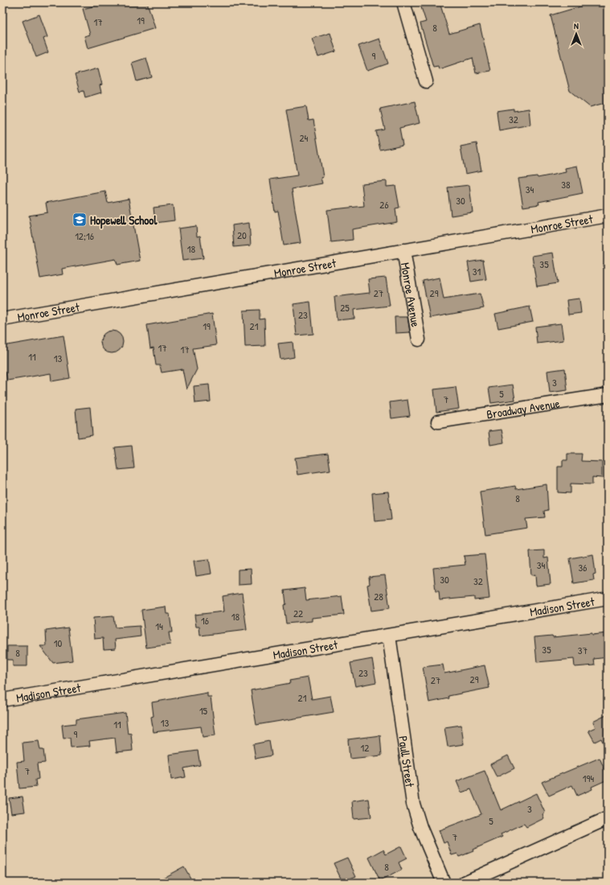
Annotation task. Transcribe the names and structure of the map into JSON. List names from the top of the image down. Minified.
{"streets":{"street":["Monroe Street","Monroe Avenue","Broadway Avenue","Madison Street","Paull Street"]},"crossings":[["Monroe Street","Monroe Avenue"],["Madison Street","Paull Street"]],"places":{"school or university":["Hopewell School"]},"house_numbers":["19","17","8","9","32","24","38","34","30","26","20","12;16","18","35","31","27","29","25","23","19","21","17","17","11","13","3","5","7","8","34","36","30","32","28","22","18","16","14","10","35","37","8","23","29","27","21","15","13","11","9","12","7","194","3","5","7","8"],"north":"top"}
